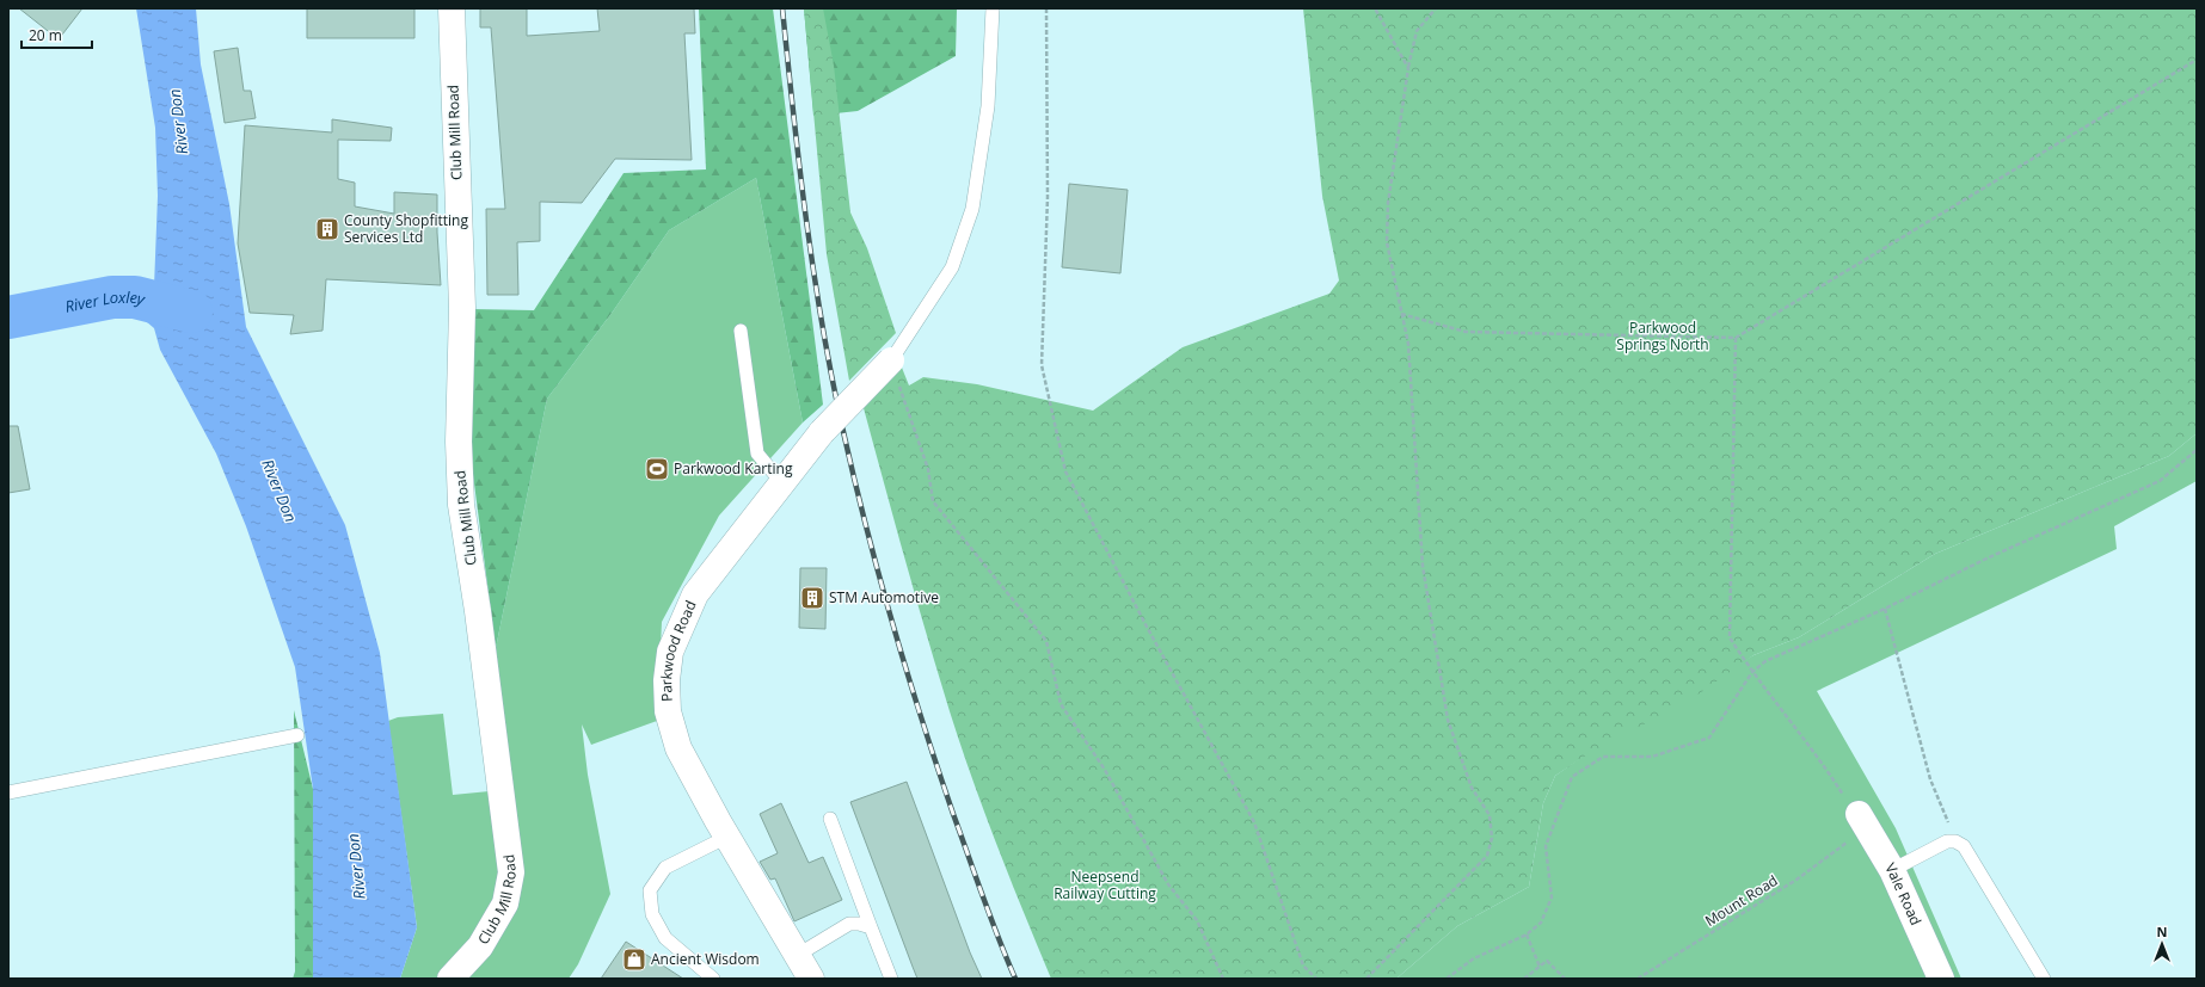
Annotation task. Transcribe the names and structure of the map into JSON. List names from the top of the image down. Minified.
{"streets":{"street":["Club Mill Road","Parkwood Road","Vale Road"],"path":["Mount Road"]},"crossings":[["Vale Road","Mount Road"]],"water":["River Don","River Loxley"],"parks":["Parkwood Springs North","Neepsend Railway Cutting"],"places":{"building":["County Shopfitting Services Ltd","STM Automotive"],"sports":["Parkwood Karting"],"shop":["Ancient Wisdom"]},"scale_bar":"20 m","north":"top"}
